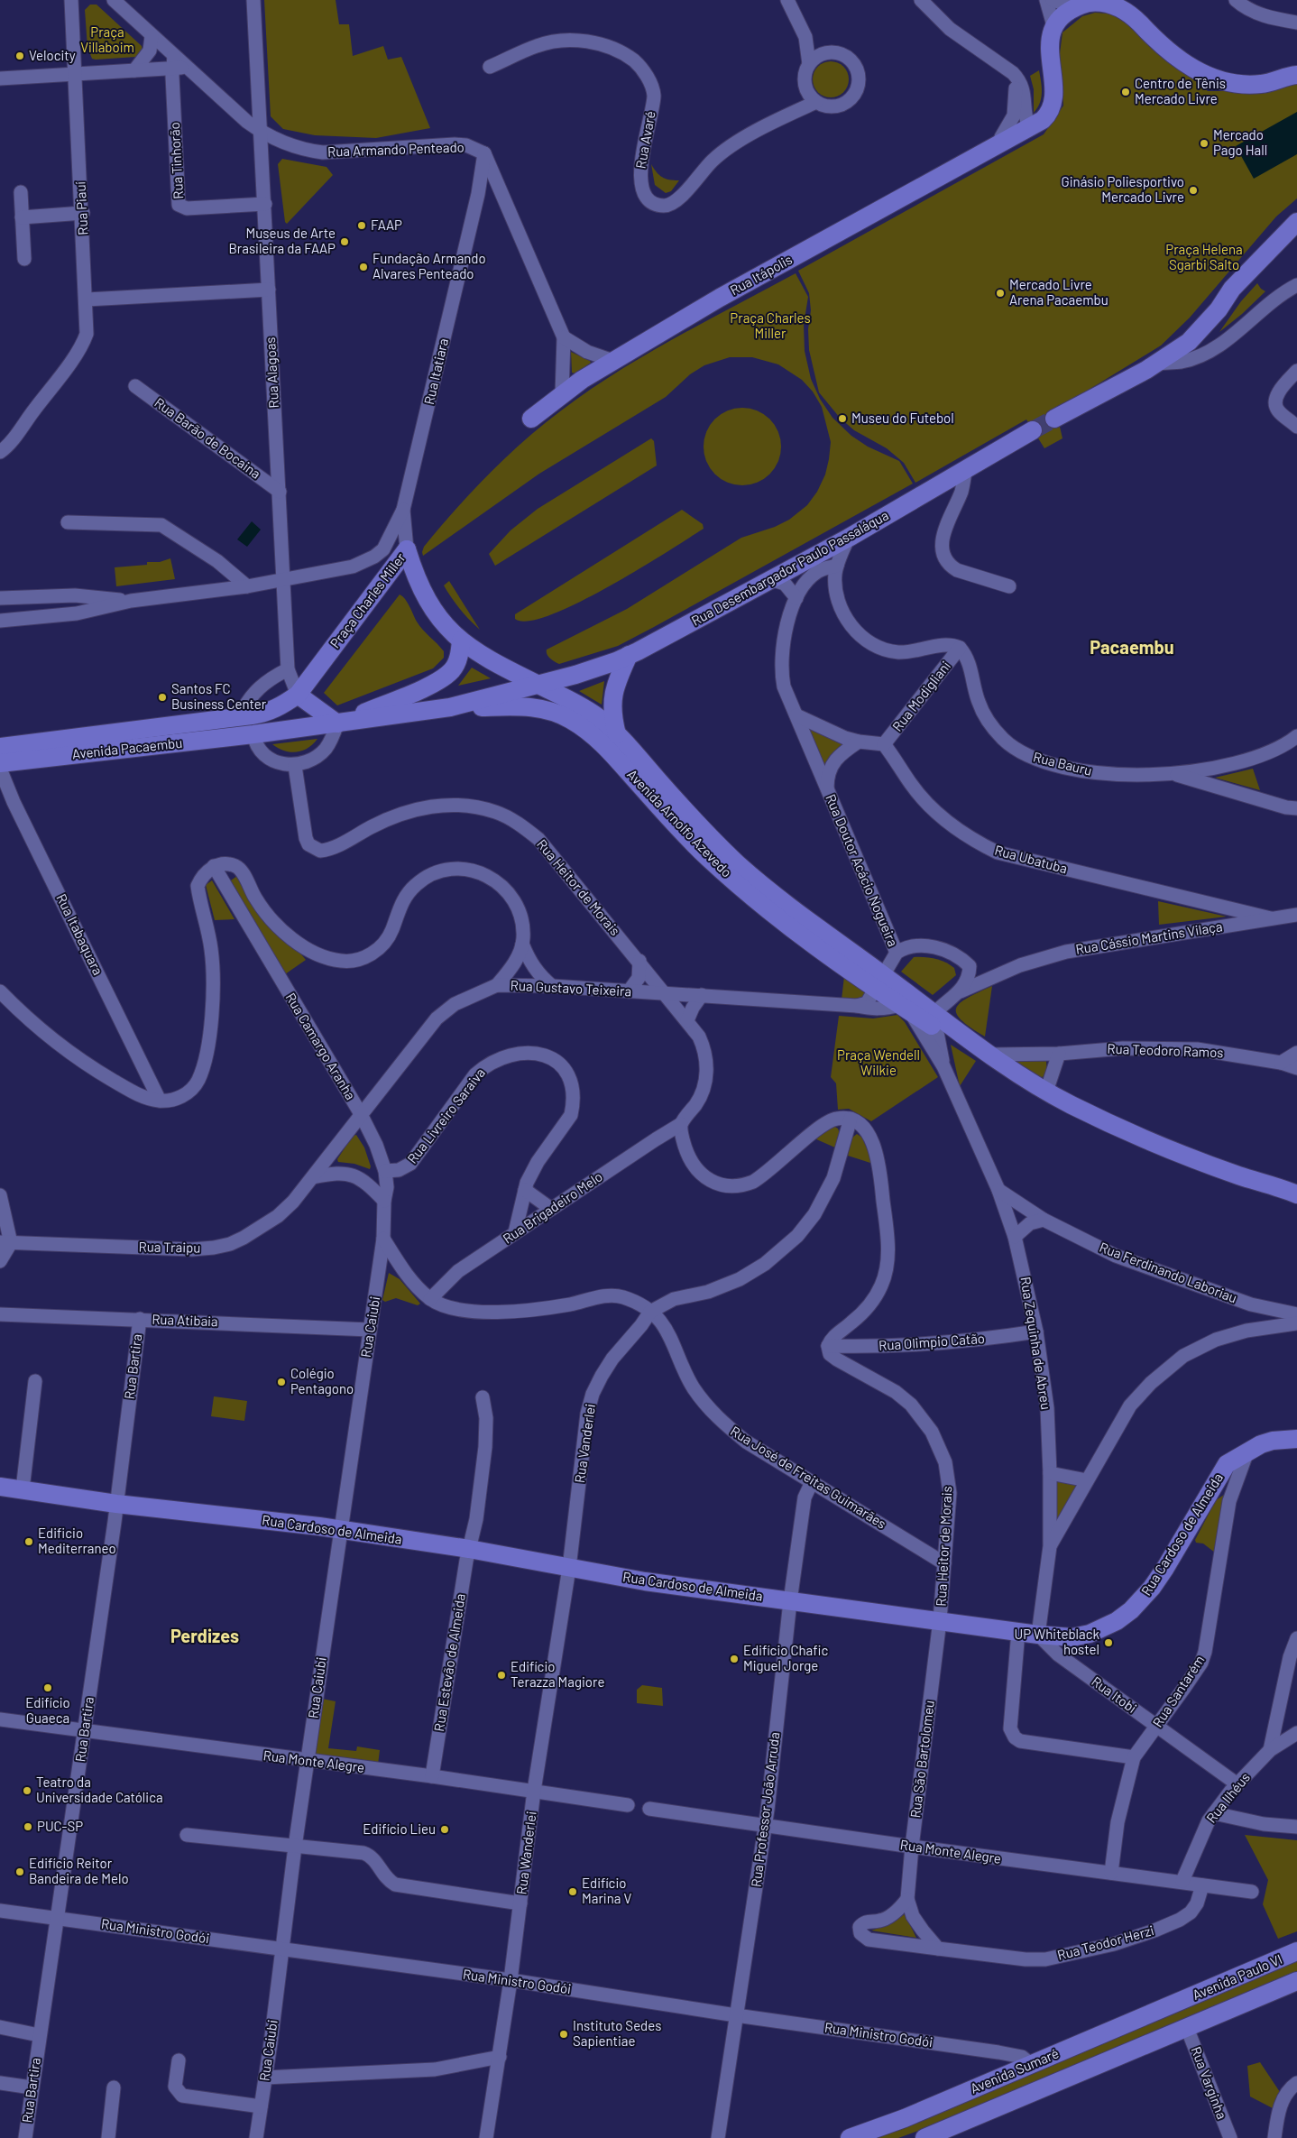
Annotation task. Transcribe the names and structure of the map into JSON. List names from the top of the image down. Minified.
{"streets":{"main road":["Rua Itápolis","Rua Desembargador Paulo Passaláqua","Praça Charles Miller","Avenida Pacaembu","Avenida Arnolfo Azevedo","Rua Cardoso de Almeida","Avenida Paulo VI","Avenida Sumaré"],"street":["Rua Avaré","Rua Armando Penteado","Rua Tinhorão","Rua Piauí","Rua Itatiara","Rua Alagoas","Rua Barão de Bocaina","Rua Modigliani","Rua Bauru","Rua Ubatuba","Rua Doutor Acácio Nogueira","Rua Heitor de Morais","Rua Itabaquara","Rua Cássio Martins Vilaça","Rua Gustavo Teixeira","Rua Camargo Aranha","Rua Teodoro Ramos","Rua Livreiro Saraiva","Rua Brigadeiro Melo","Rua Traipu","Rua Ferdinando Laboriau","Rua Atibaia","Rua Caiubi","Rua Olimpio Catão","Rua Zequinha de Abreu","Rua Bartira","Rua Vanderlei","Rua José de Freitas Guimarães","Rua Estevão de Almeida","Rua Santarém","Rua Itobi","Rua São Bartolomeu","Rua Monte Alegre","Rua Ilhéus","Rua Professor João Arruda","Rua Wanderlei","Rua Ministro Godói","Rua Teodor Herzi","Rua Varginha"]},"crossings":[["Rua Armando Penteado","Rua Tinhorão"],["Rua Armando Penteado","Rua Itápolis"],["Rua Armando Penteado","Rua Itatiara"],["Rua Armando Penteado","Rua Alagoas"],["Rua Tinhorão","Rua Alagoas"],["Rua Itatiara","Praça Charles Miller"],["Rua Alagoas","Rua Barão de Bocaina"],["Rua Alagoas","Praça Charles Miller"],["Rua Desembargador Paulo Passaláqua","Praça Charles Miller"],["Rua Desembargador Paulo Passaláqua","Avenida Arnolfo Azevedo"],["Praça Charles Miller","Avenida Pacaembu"],["Praça Charles Miller","Avenida Arnolfo Azevedo"],["Rua Modigliani","Rua Bauru"],["Rua Modigliani","Rua Ubatuba"],["Avenida Arnolfo Azevedo","Rua Doutor Acácio Nogueira"],["Avenida Arnolfo Azevedo","Rua Cássio Martins Vilaça"],["Avenida Arnolfo Azevedo","Rua Gustavo Teixeira"],["Avenida Arnolfo Azevedo","Rua Zequinha de Abreu"],["Rua Ubatuba","Rua Cássio Martins Vilaça"],["Rua Doutor Acácio Nogueira","Rua Cássio Martins Vilaça"],["Rua Doutor Acácio Nogueira","Rua Zequinha de Abreu"],["Rua Heitor de Morais","Rua Gustavo Teixeira"],["Rua Heitor de Morais","Rua Brigadeiro Melo"],["Rua Heitor de Morais","Rua Olimpio Catão"],["Rua Heitor de Morais","Rua José de Freitas Guimarães"],["Rua Heitor de Morais","Rua Cardoso de Almeida"],["Rua Heitor de Morais","Rua São Bartolomeu"],["Rua Cássio Martins Vilaça","Rua Zequinha de Abreu"],["Rua Gustavo Teixeira","Rua Camargo Aranha"],["Rua Gustavo Teixeira","Rua Traipu"],["Rua Gustavo Teixeira","Rua Zequinha de Abreu"],["Rua Camargo Aranha","Rua Livreiro Saraiva"],["Rua Camargo Aranha","Rua Caiubi"],["Rua Camargo Aranha","Rua José de Freitas Guimarães"],["Rua Livreiro Saraiva","Rua Brigadeiro Melo"],["Rua Brigadeiro Melo","Rua José de Freitas Guimarães"],["Rua Ferdinando Laboriau","Rua Zequinha de Abreu"],["Rua Atibaia","Rua Caiubi"],["Rua Atibaia","Rua Bartira"],["Rua Caiubi","Rua José de Freitas Guimarães"],["Rua Caiubi","Rua Cardoso de Almeida"],["Rua Caiubi","Rua Monte Alegre"],["Rua Caiubi","Rua Ministro Godói"],["Rua Olimpio Catão","Rua Zequinha de Abreu"],["Rua Zequinha de Abreu","Rua Cardoso de Almeida"],["Rua Zequinha de Abreu","Rua Itobi"],["Rua Bartira","Rua Cardoso de Almeida"],["Rua Bartira","Rua Monte Alegre"],["Rua Bartira","Rua Ministro Godói"],["Rua Vanderlei","Rua José de Freitas Guimarães"],["Rua Vanderlei","Rua Cardoso de Almeida"],["Rua Vanderlei","Rua Wanderlei"],["Rua José de Freitas Guimarães","Rua Professor João Arruda"],["Rua Cardoso de Almeida","Rua Estevão de Almeida"],["Rua Cardoso de Almeida","Rua Santarém"],["Rua Cardoso de Almeida","Rua Itobi"],["Rua Cardoso de Almeida","Rua São Bartolomeu"],["Rua Cardoso de Almeida","Rua Professor João Arruda"],["Rua Cardoso de Almeida","Rua Wanderlei"],["Rua Estevão de Almeida","Rua Monte Alegre"],["Rua Santarém","Rua Itobi"],["Rua Santarém","Rua Monte Alegre"],["Rua Itobi","Rua Ilhéus"],["Rua São Bartolomeu","Rua Monte Alegre"],["Rua São Bartolomeu","Rua Teodor Herzi"],["Rua Monte Alegre","Rua Ilhéus"],["Rua Monte Alegre","Rua Professor João Arruda"],["Rua Monte Alegre","Rua Wanderlei"],["Rua Monte Alegre","Rua Teodor Herzi"],["Rua Professor João Arruda","Rua Ministro Godói"],["Rua Wanderlei","Rua Ministro Godói"],["Rua Ministro Godói","Avenida Sumaré"],["Avenida Paulo VI","Avenida Sumaré"],["Avenida Paulo VI","Rua Varginha"],["Avenida Sumaré","Rua Varginha"]],"districts":["Pacaembu","Perdizes"],"parks":["Praça Villaboim","Praça Helena Sgarbi Salto","Praça Charles Miller","Praça Wendell Wilkie"],"places":["Velocity","Centro de Tênis Mercado Livre","Mercado Pago Hall","Ginásio Poliesportivo Mercado Livre","FAAP","Museus de Arte Brasileira da FAAP","Fundação Armando Alvares Penteado","Mercado Livre Arena Pacaembu","Museu do Futebol","Santos FC Business Center","Colégio Pentagono","Edificio Mediterraneo","UP Whiteblack hostel","Edifício Chafic Miguel Jorge","Edifício Terazza Magiore","Edifício Guaeca","Teatro da Universidade Católica","PUC-SP","Edifício Lieu","Edifício Reitor Bandeira de Melo","Edifício Marina V","Instituto Sedes Sapientiae"]}
